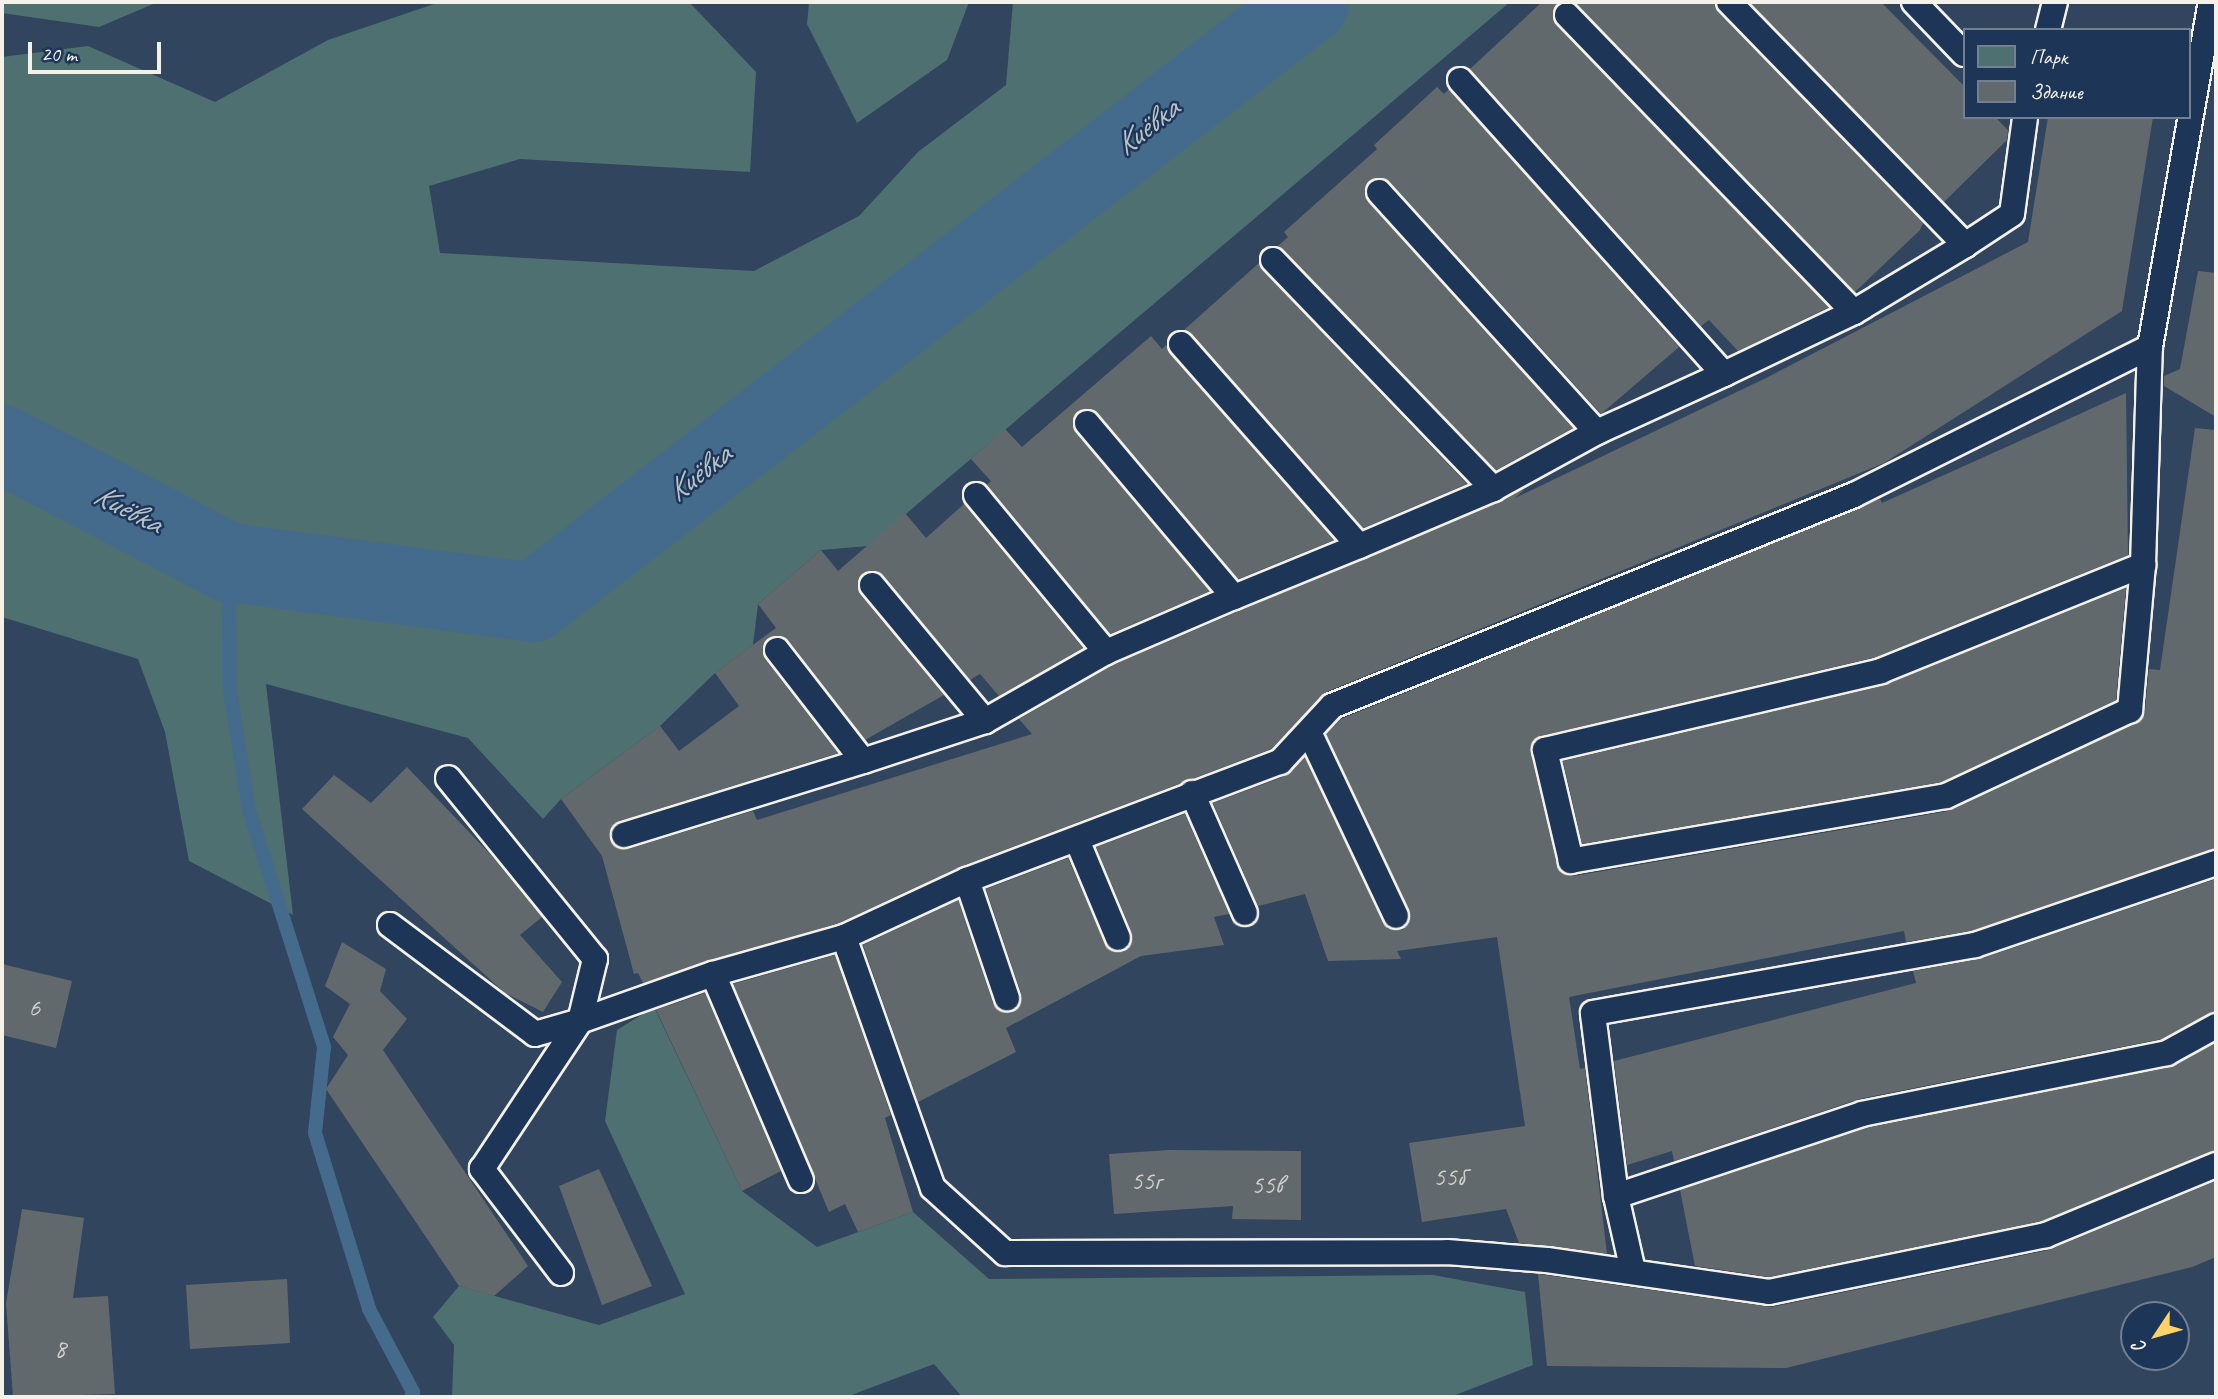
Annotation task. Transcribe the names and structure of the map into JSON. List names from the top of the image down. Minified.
{"water":["Киёвка"],"house_numbers":["6","55б","55г","55в","8"],"legend":["Парк","Здание"],"scale_bar":"20 m","north":"bottom left"}
